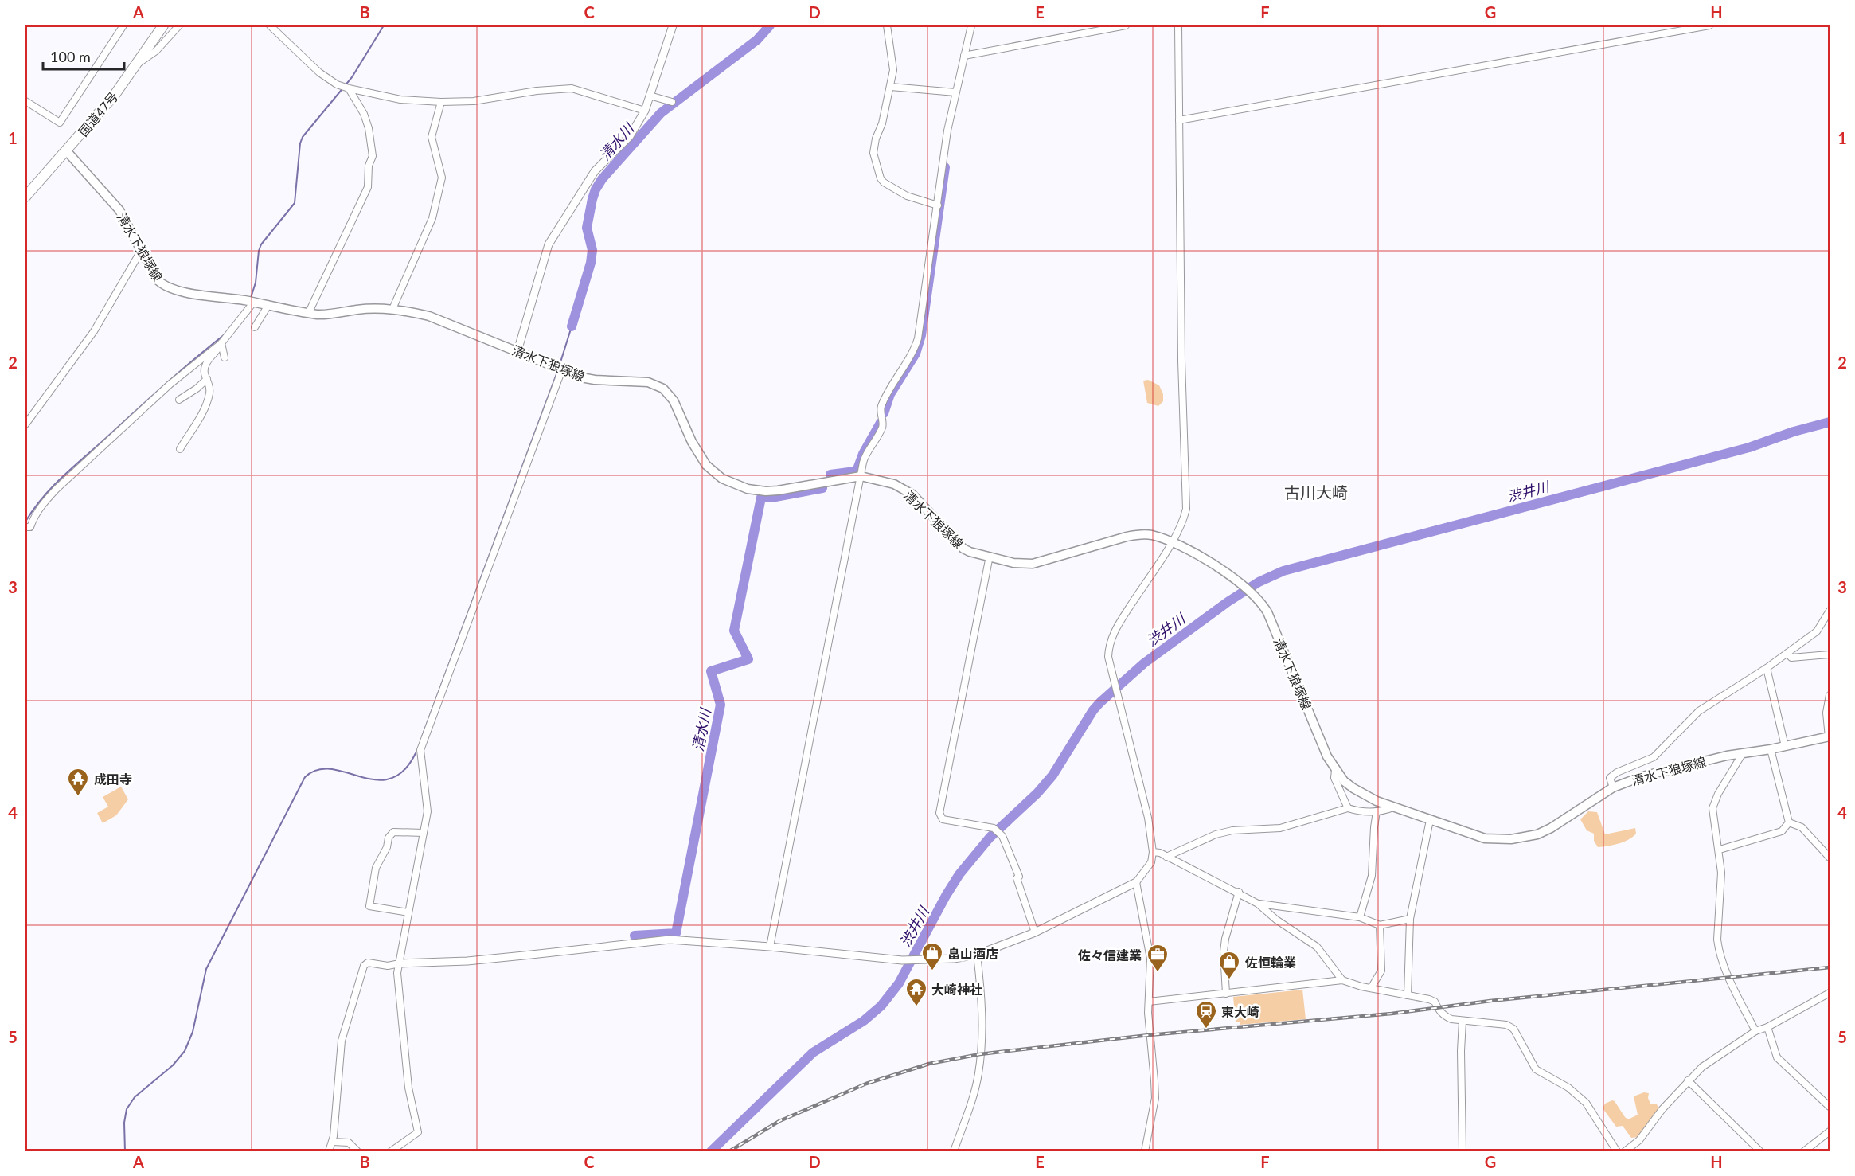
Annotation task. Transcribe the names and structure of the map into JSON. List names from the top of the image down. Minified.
{"streets":{"highway":["国道47号"],"main road":["清水下狼塚線"]},"crossings":[["国道47号","清水下狼塚線"]],"districts":["古川大崎"],"water":["清水川","渋井川"],"places":{"temple":["成田寺","大崎神社"],"shop":["畠山酒店","佐恒輪業"],"office":["佐々信建業"],"station":["東大崎"]},"scale_bar":"100 m","grid":{"columns":["A","B","C","D","E","F","G","H"],"rows":["1","2","3","4","5"]}}
